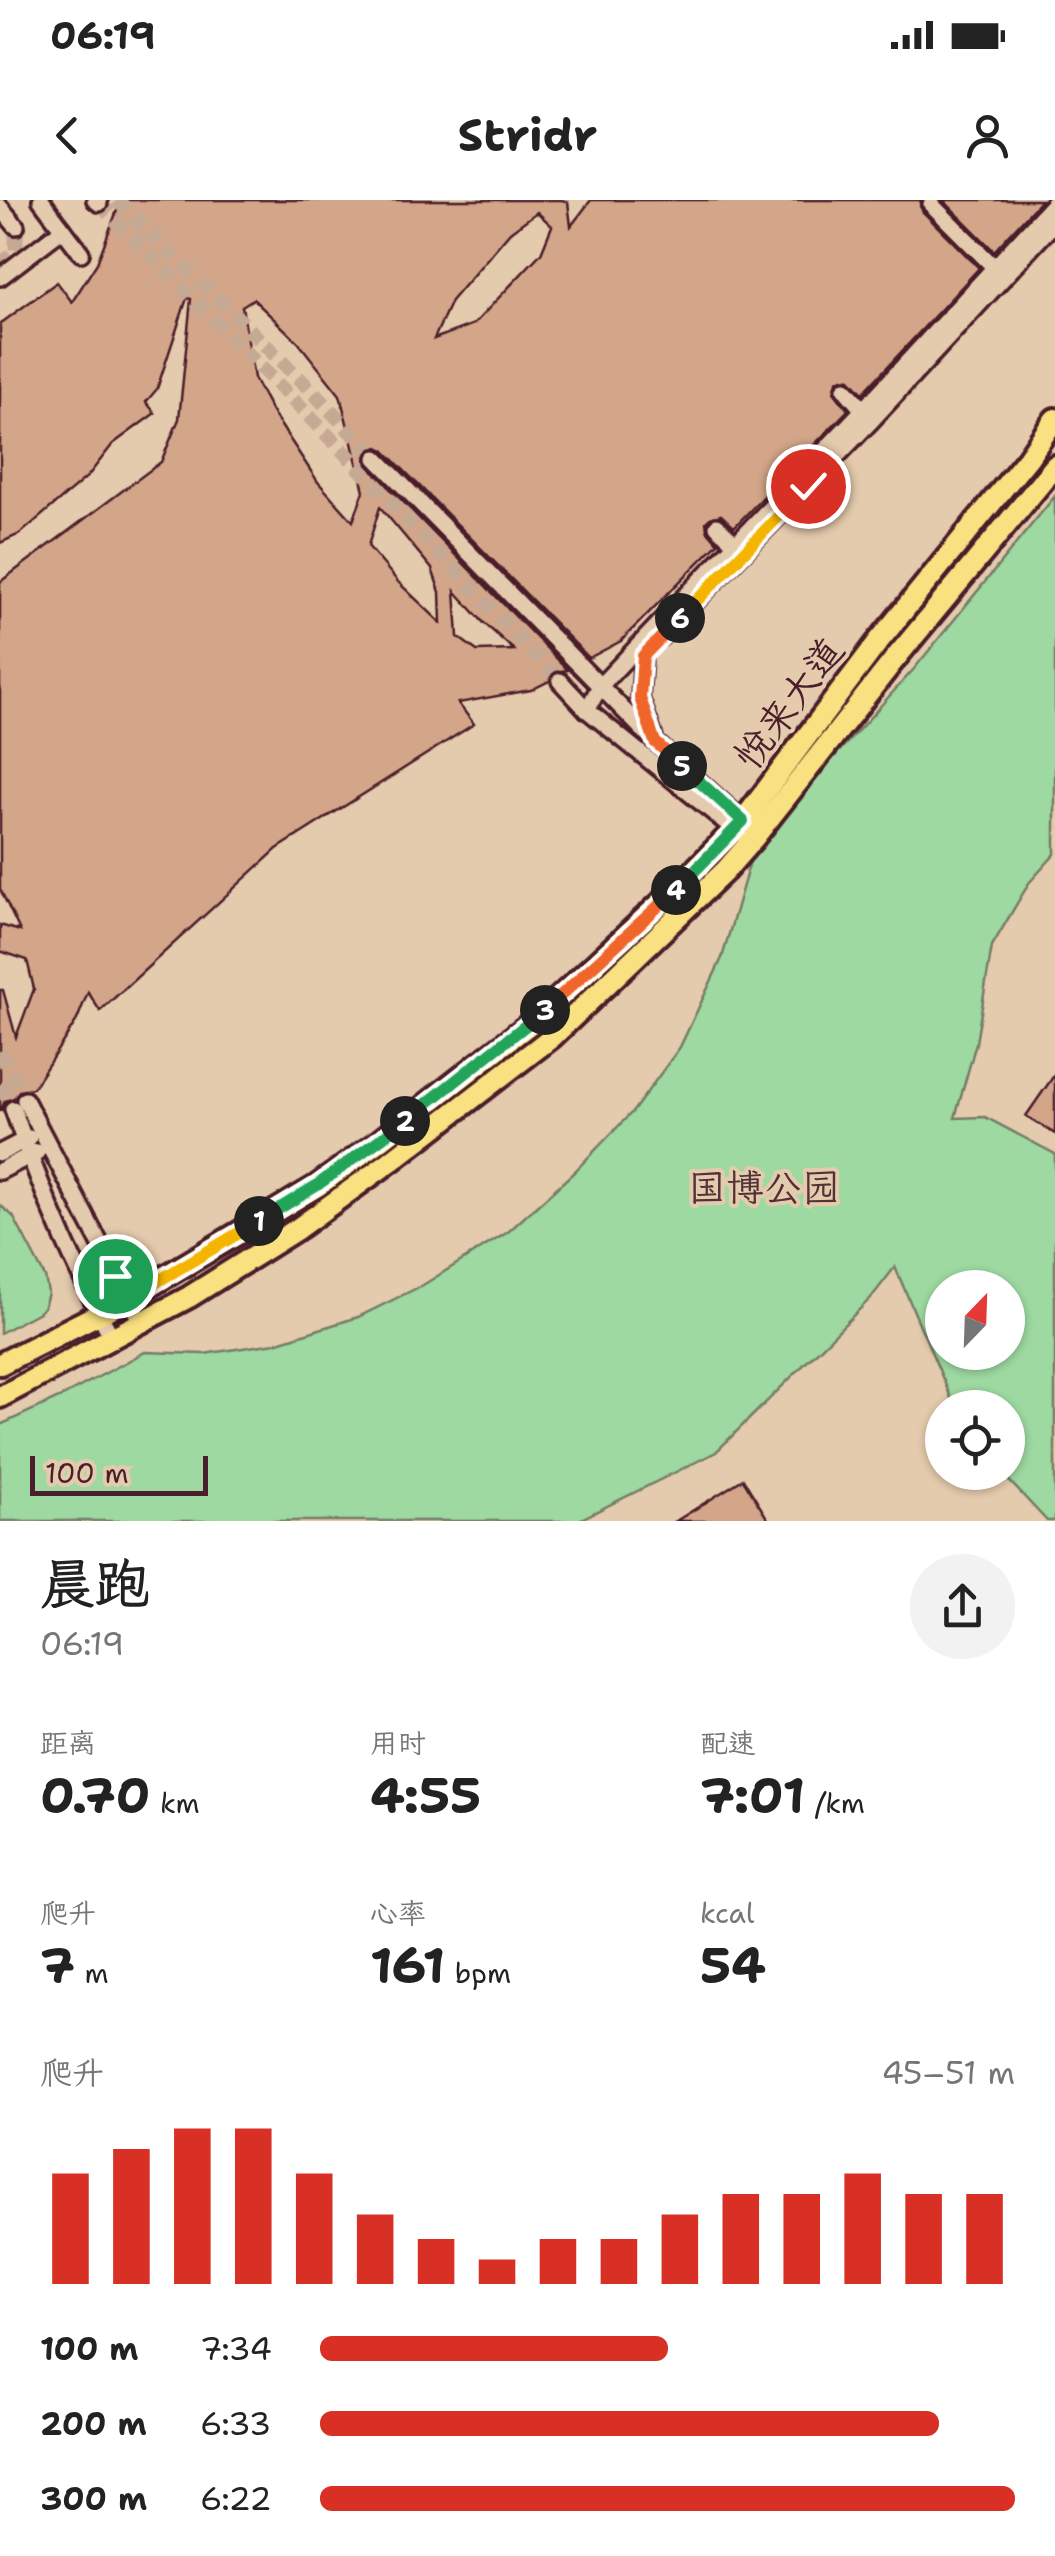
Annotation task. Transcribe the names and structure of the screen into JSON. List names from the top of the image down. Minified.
{"streets":{"main road":["悦来大道"]},"parks":["国博公园"],"scale_bar":"100 m","north":"top right","page":{"status":"06:19","header":"Stridr","pins":["6","5","4","3","2","1"],"scale":"100 m","heading":["晨跑","06:19"],"stats":[["距离","0.70 km"],["用时","4:55"],["配速","7:01 /km"],["爬升","7 m"],["心率","161 bpm"],["kcal","54"]],"chart":["爬升","45–51 m"],"list":[{"name":"100 m","note":"7:34"},{"name":"200 m","note":"6:33"},{"name":"300 m","note":"6:22"}]}}
